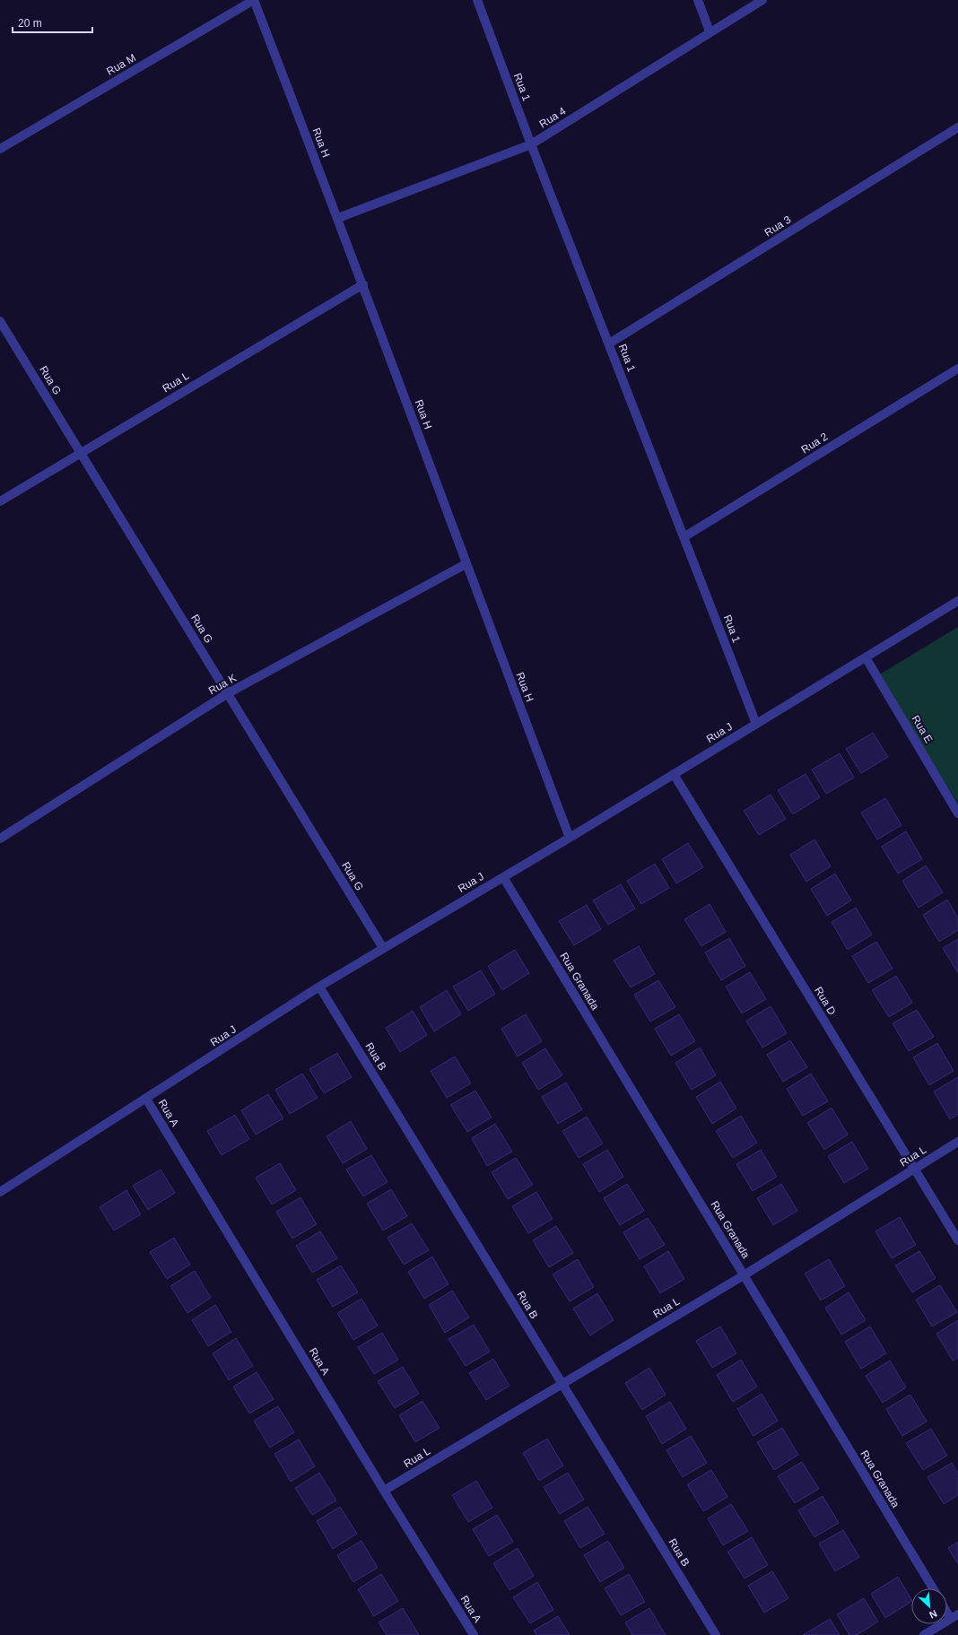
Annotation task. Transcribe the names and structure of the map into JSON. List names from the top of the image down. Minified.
{"streets":{"street":["Rua M","Rua 1","Rua 4","Rua H","Rua 3","Rua G","Rua L","Rua 2","Rua K","Rua E","Rua J","Rua Granada","Rua D","Rua B","Rua A"]},"crossings":[["Rua M","Rua H"],["Rua 1","Rua 4"],["Rua 1","Rua 3"],["Rua 1","Rua 2"],["Rua 1","Rua J"],["Rua 4","Rua H"],["Rua H","Rua L"],["Rua H","Rua K"],["Rua H","Rua J"],["Rua G","Rua L"],["Rua G","Rua K"],["Rua G","Rua J"],["Rua L","Rua Granada"],["Rua L","Rua D"],["Rua L","Rua B"],["Rua L","Rua A"],["Rua E","Rua J"],["Rua J","Rua Granada"],["Rua J","Rua D"],["Rua J","Rua B"],["Rua J","Rua A"]],"scale_bar":"20 m","north":"bottom right"}
